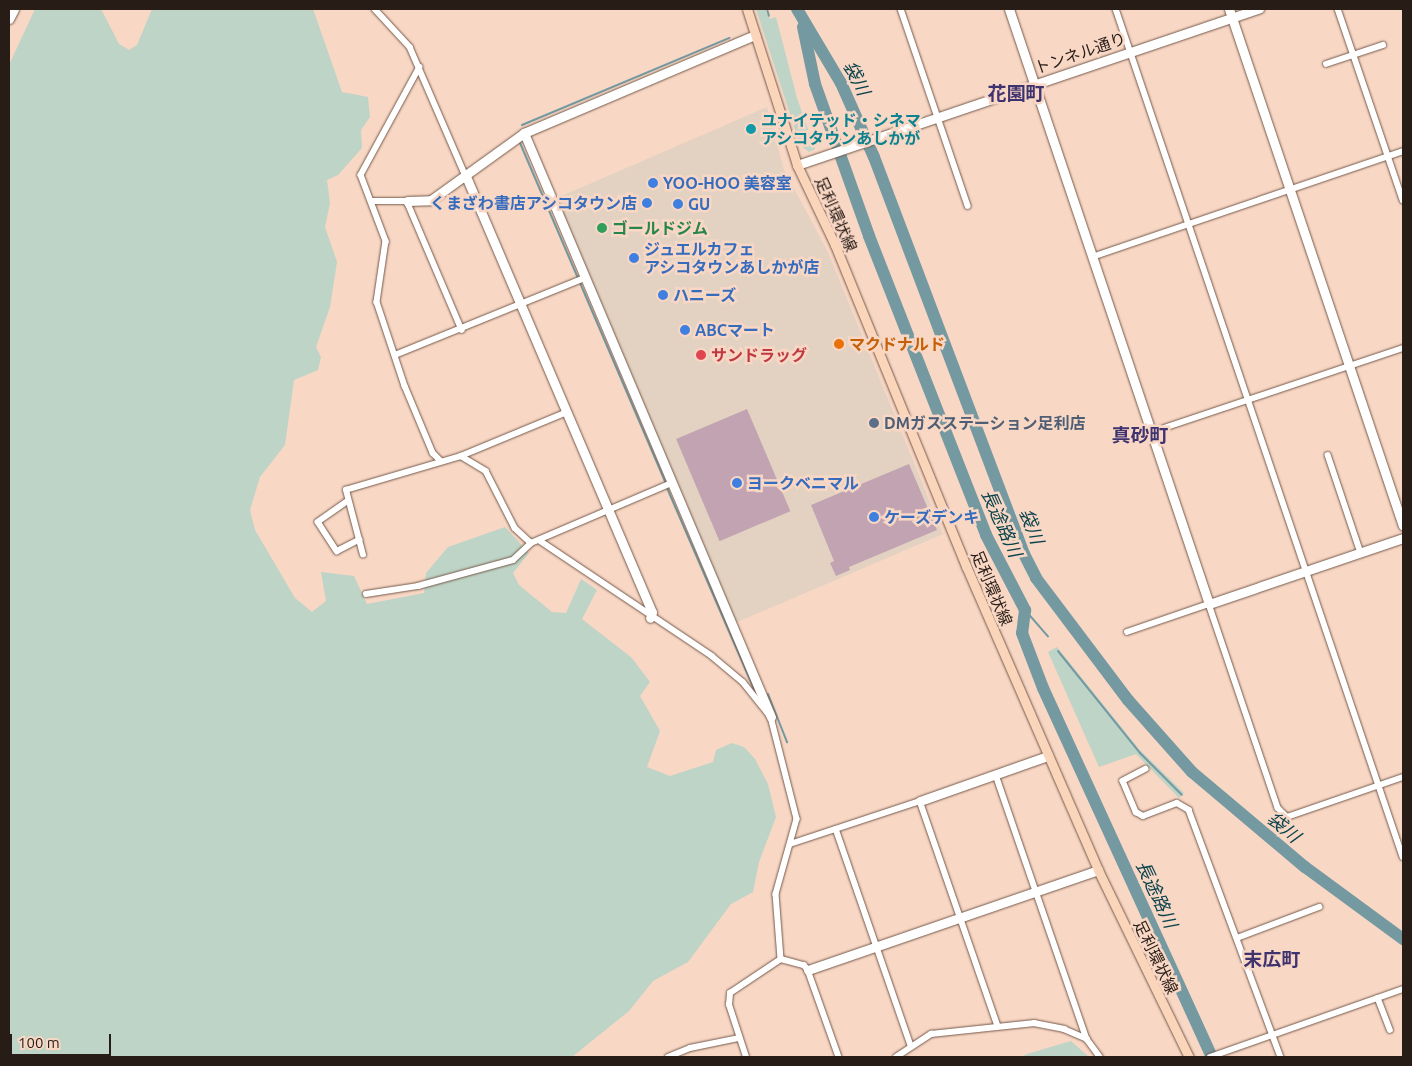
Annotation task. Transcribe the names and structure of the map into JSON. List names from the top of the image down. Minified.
{"streets":{"main road":["足利環状線"],"street":["トンネル通り"]},"crossings":[["トンネル通り","足利環状線"]],"districts":["花園町","真砂町","末広町"],"water":["袋川","長途路川"],"places":["ユナイテッド・シネマ アシコタウンあしかが","YOO-HOO 美容室","くまざわ書店アシコタウン店","GU","ゴールドジム","ジュエルカフェ アシコタウンあしかが店","ハニーズ","ABCマート","マクドナルド","サンドラッグ","DMガスステーション足利店","ヨークベニマル","ケーズデンキ"],"scale_bar":"100 m"}
